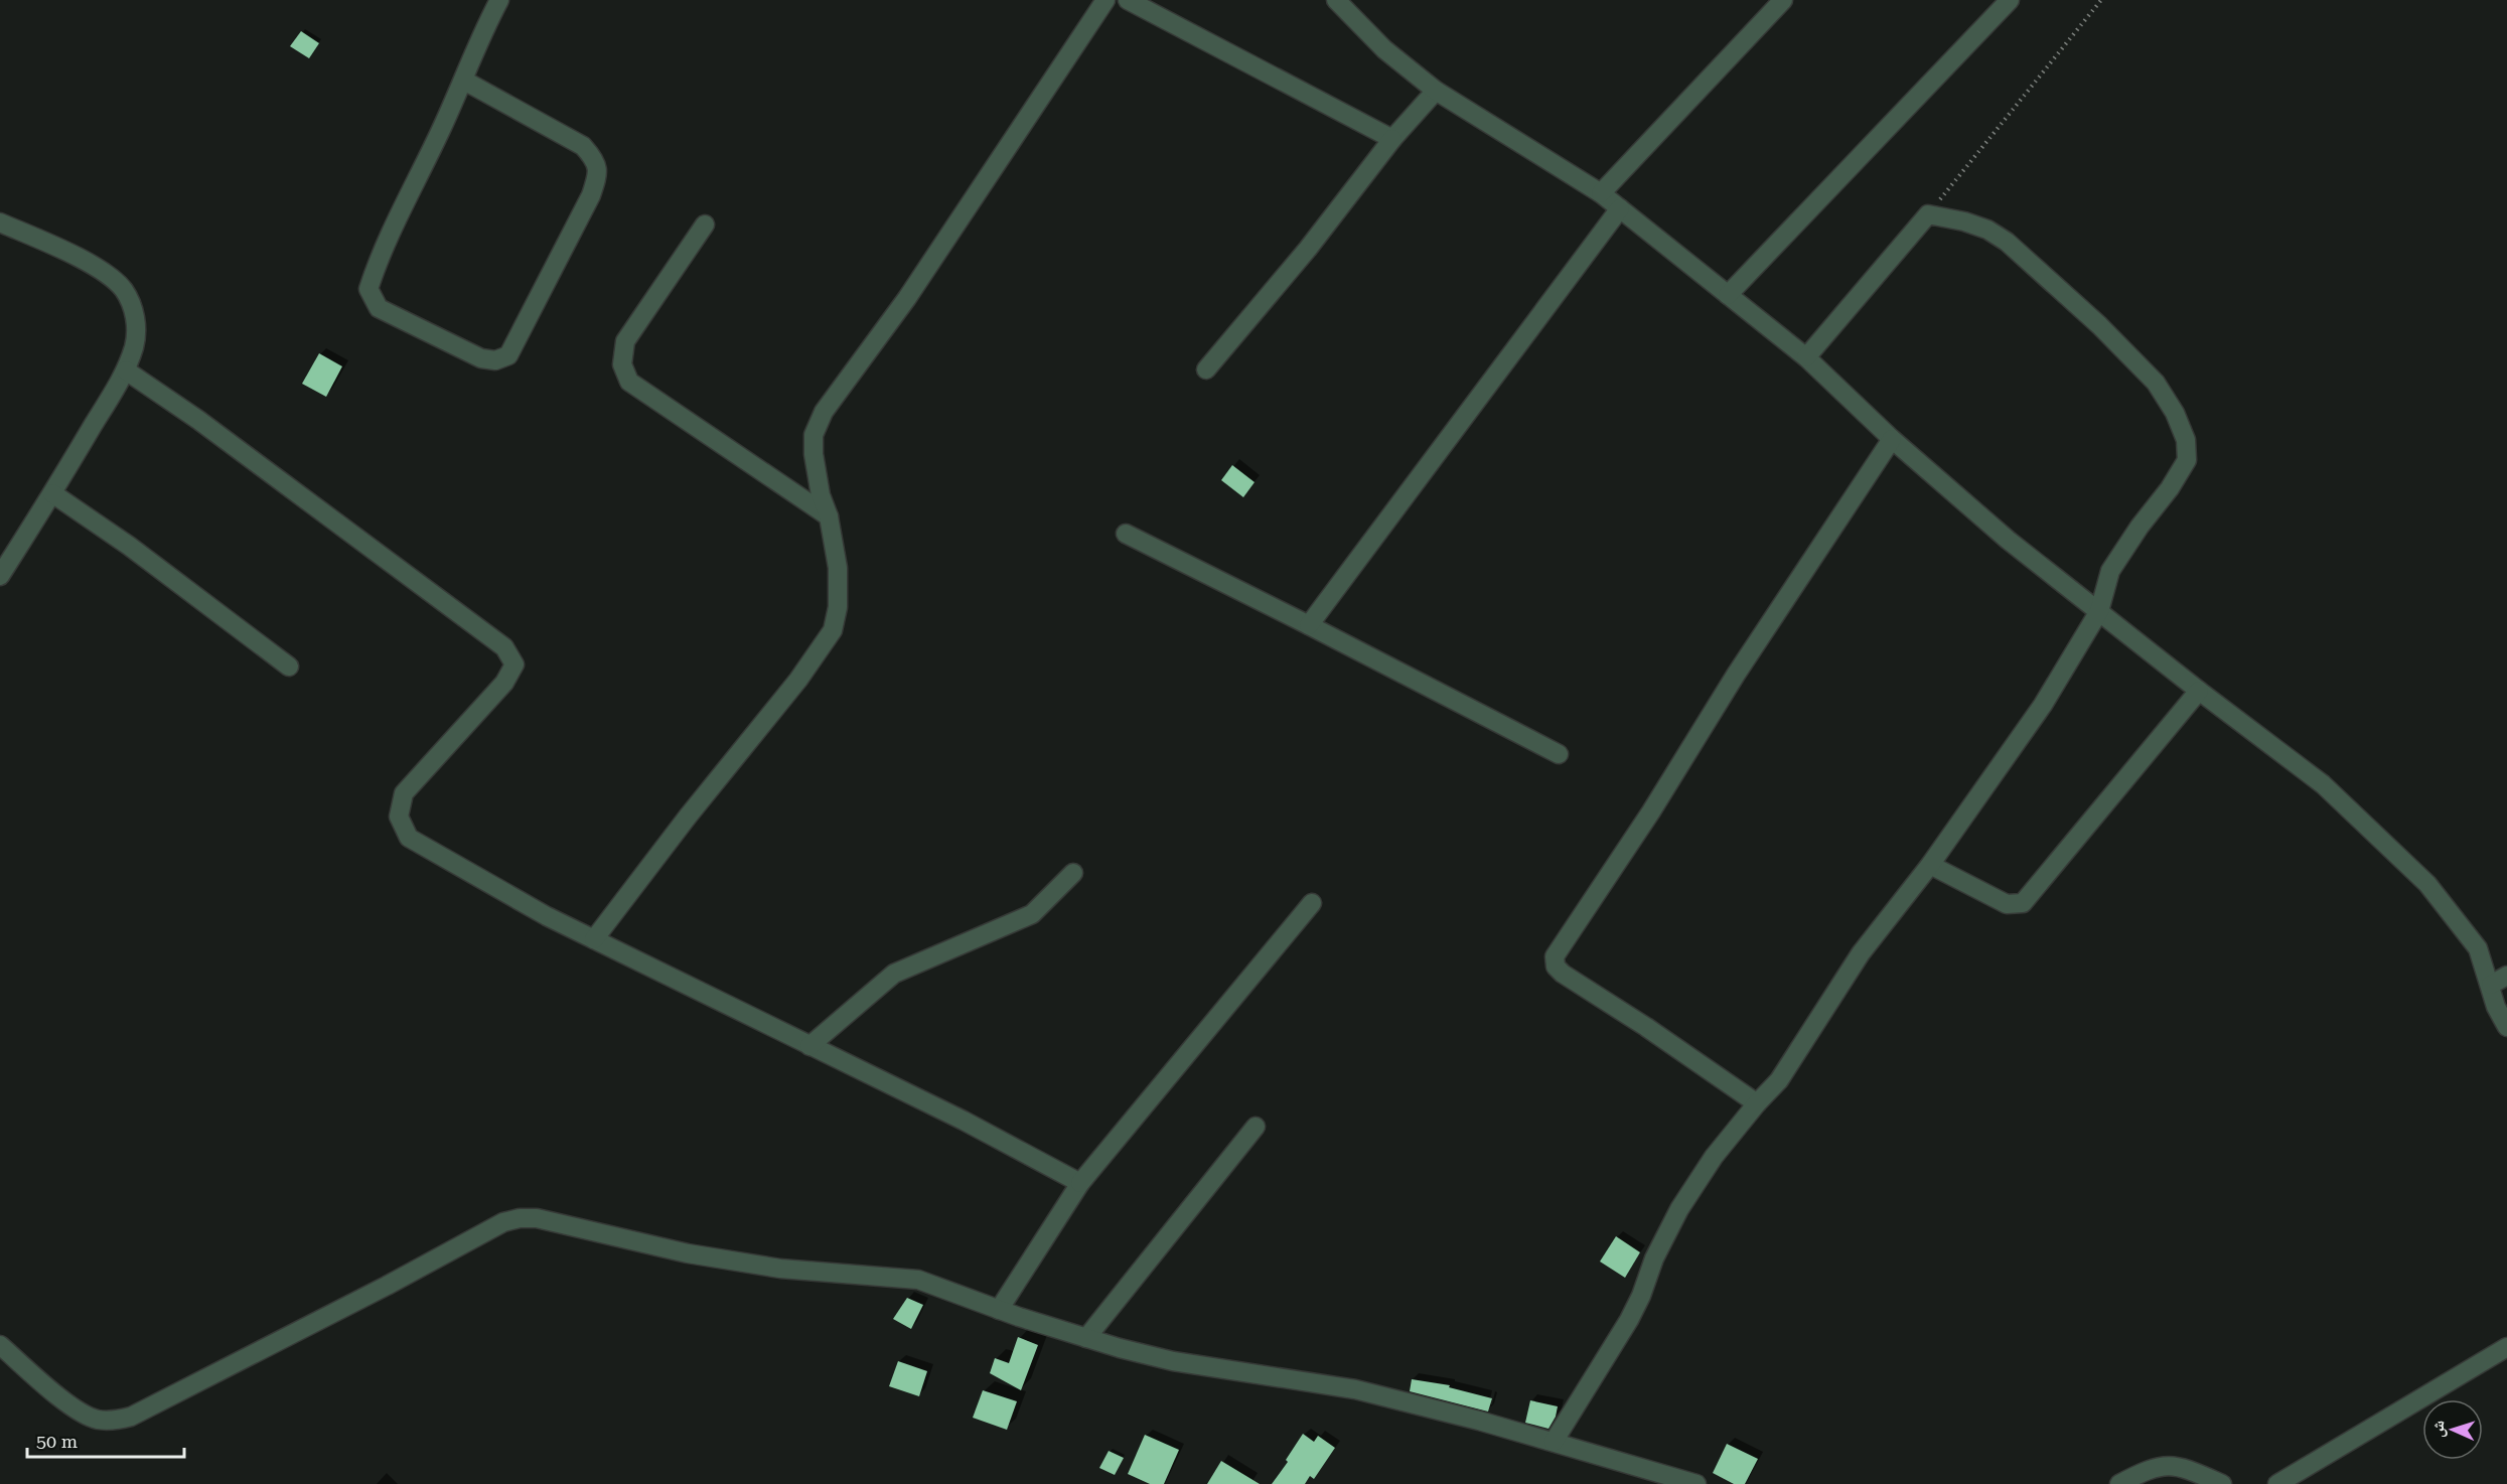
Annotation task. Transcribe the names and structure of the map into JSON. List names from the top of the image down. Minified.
{"scale_bar":"50 m","north":"left"}
